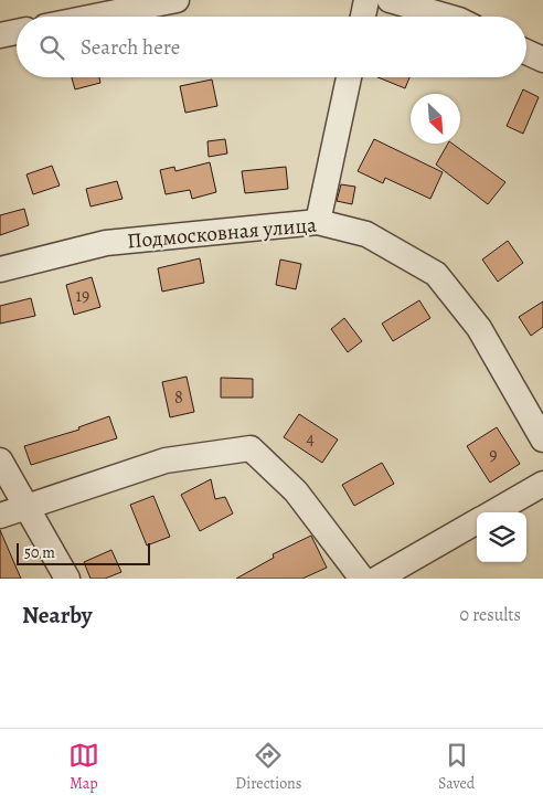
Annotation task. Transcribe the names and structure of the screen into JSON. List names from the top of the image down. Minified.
{"streets":{"street":["Подмосковная улица"]},"house_numbers":["19","8","4","9"],"scale_bar":"50 m","north":"bottom right","page":{"search":"Search here","scale":"50 m","heading":["Nearby","0 results"],"nav":["Map","Directions","Saved"]}}
